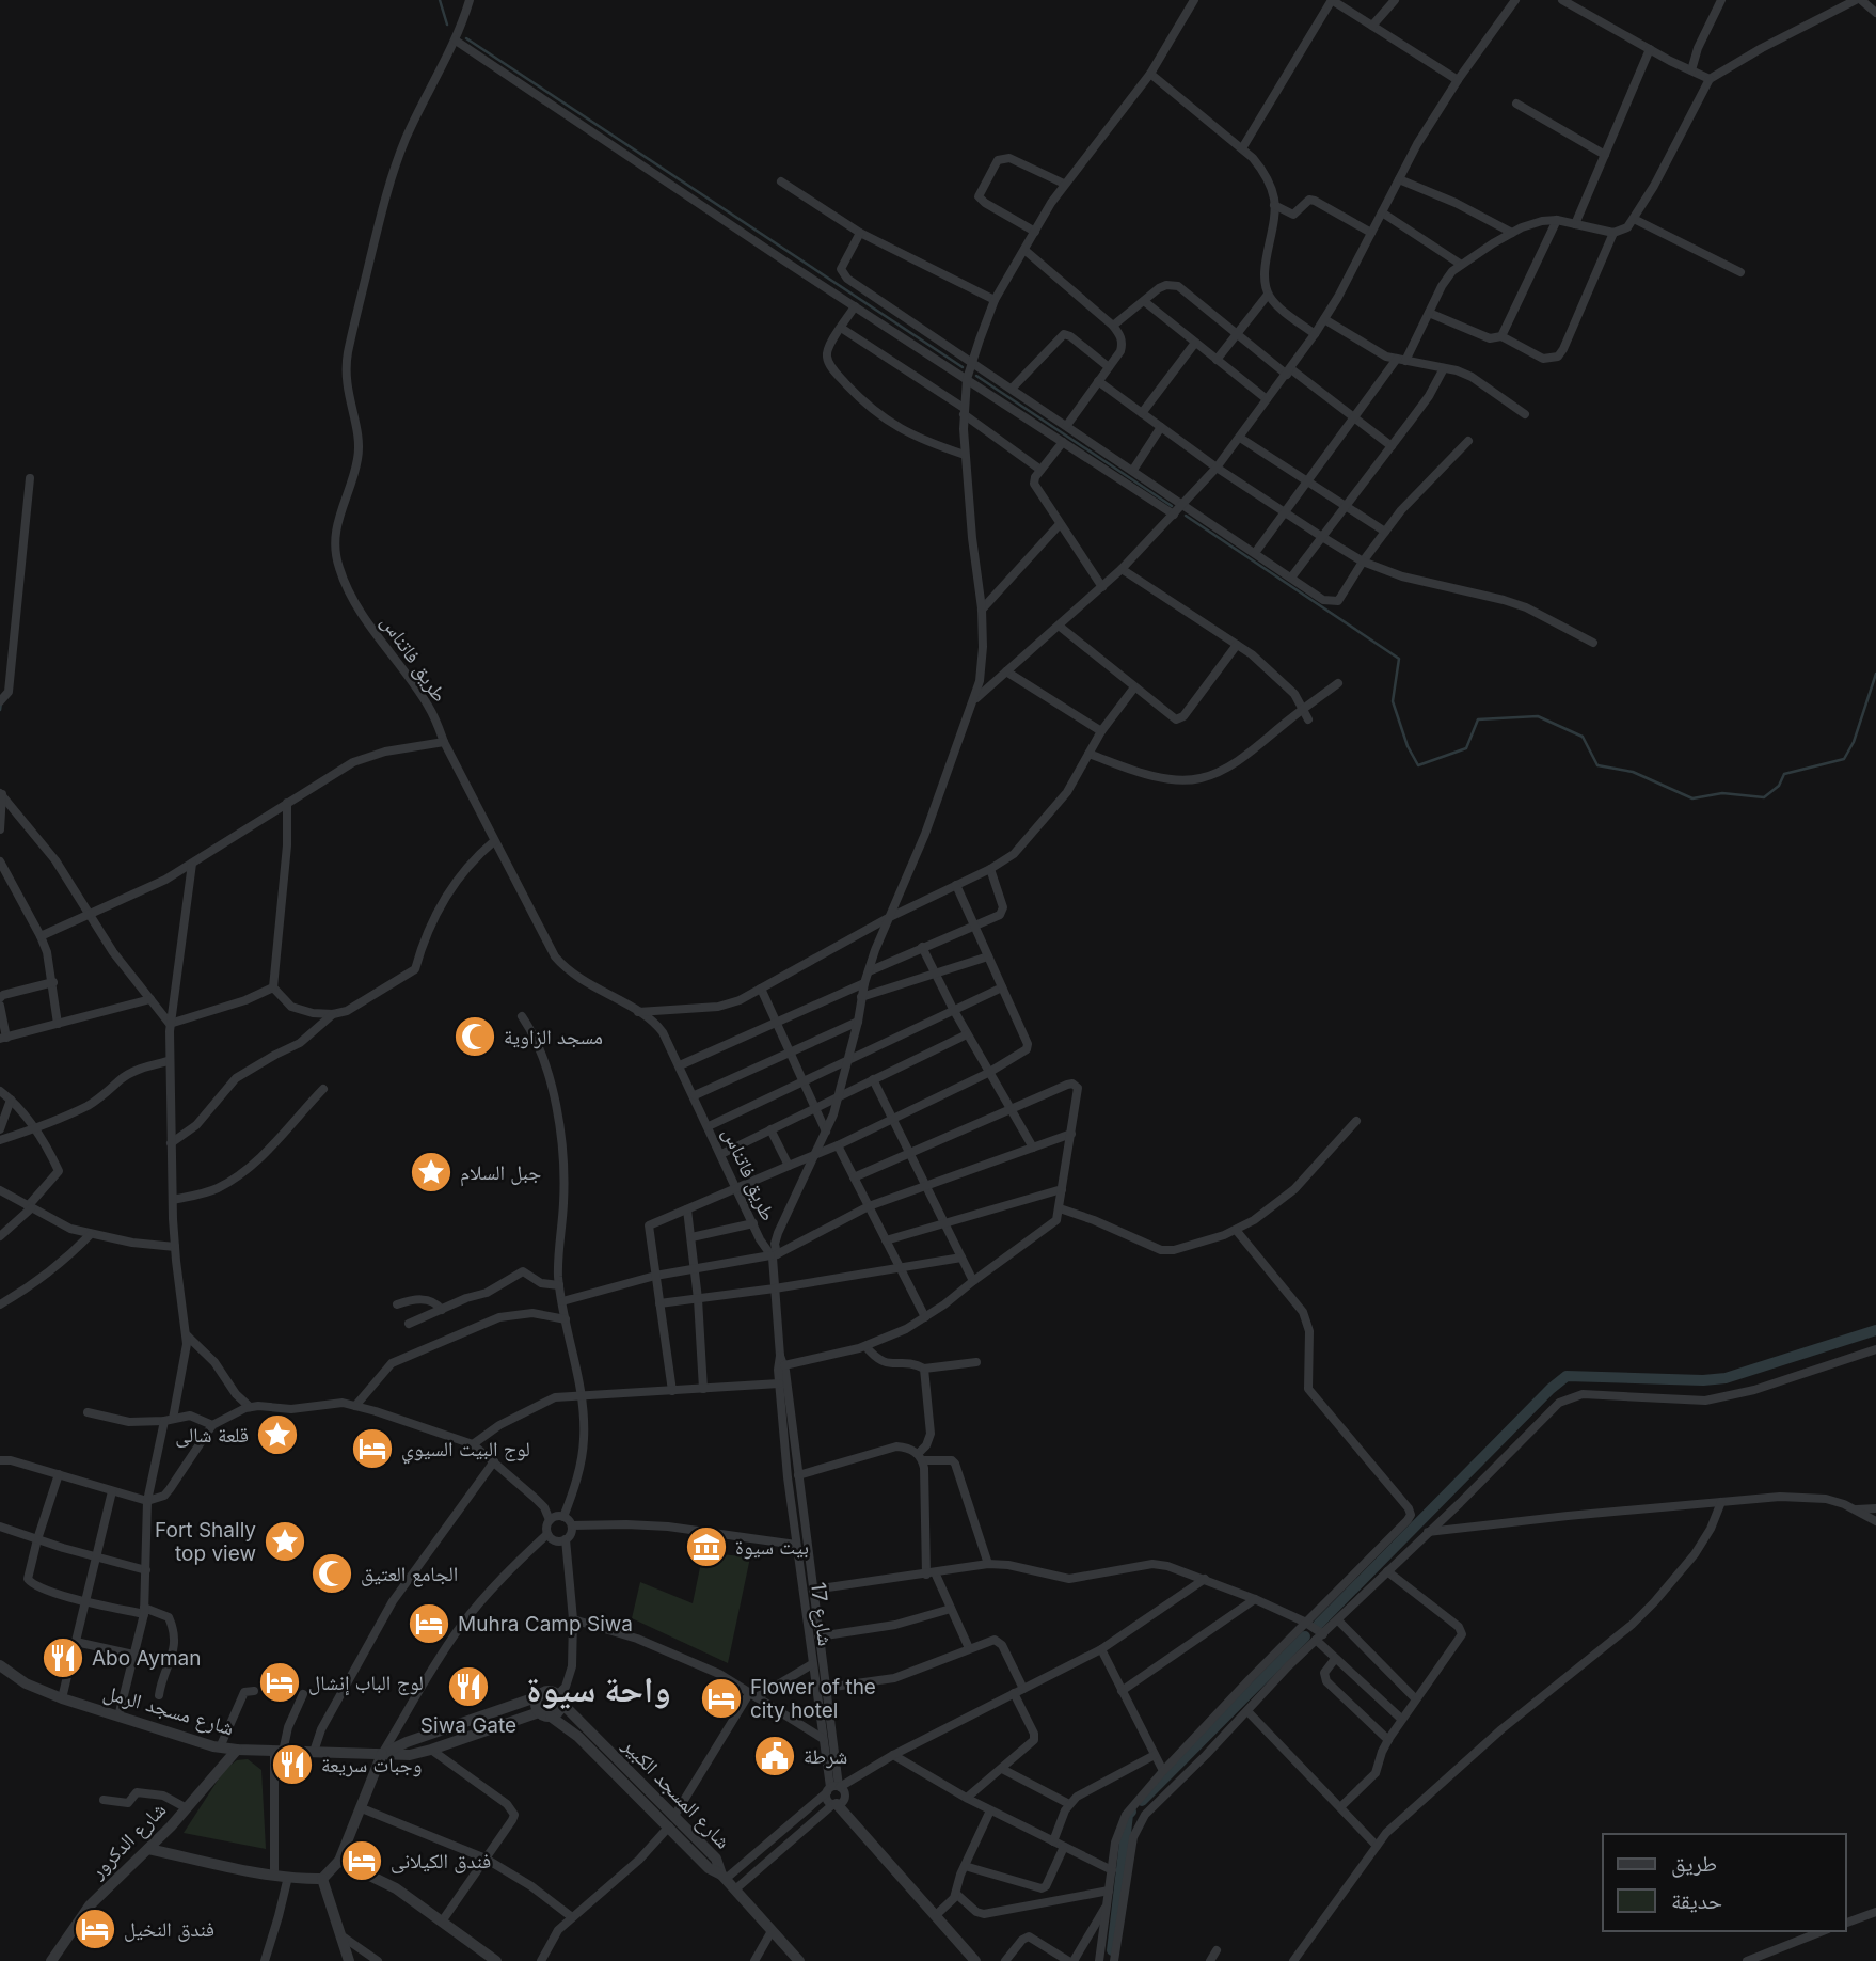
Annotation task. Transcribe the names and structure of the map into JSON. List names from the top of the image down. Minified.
{"streets":{"street":["طريق فاتناس","شارع 17","شارع مسجد الرمل","شارع المسجد الكبير","شارع الدكرور"]},"crossings":[["طريق فاتناس","شارع 17"],["شارع مسجد الرمل","شارع الدكرور"]],"districts":["واحة سيوة"],"places":{"mosque":["مسجد الزاوية","الجامع العتيق"],"place":["جبل السلام","قلعة شالى","Fort Shally top view"],"hotel":["لوج البيت السيوي","Muhra Camp Siwa","لوج الباب إنشال","Flower of the city hotel","فندق الكيلانى","فندق النخيل"],"museum":["بيت سيوة"],"restaurant":["Abo Ayman","Siwa Gate","وجبات سريعة"],"public building":["شرطة"]},"legend":["طريق","حديقة"]}
